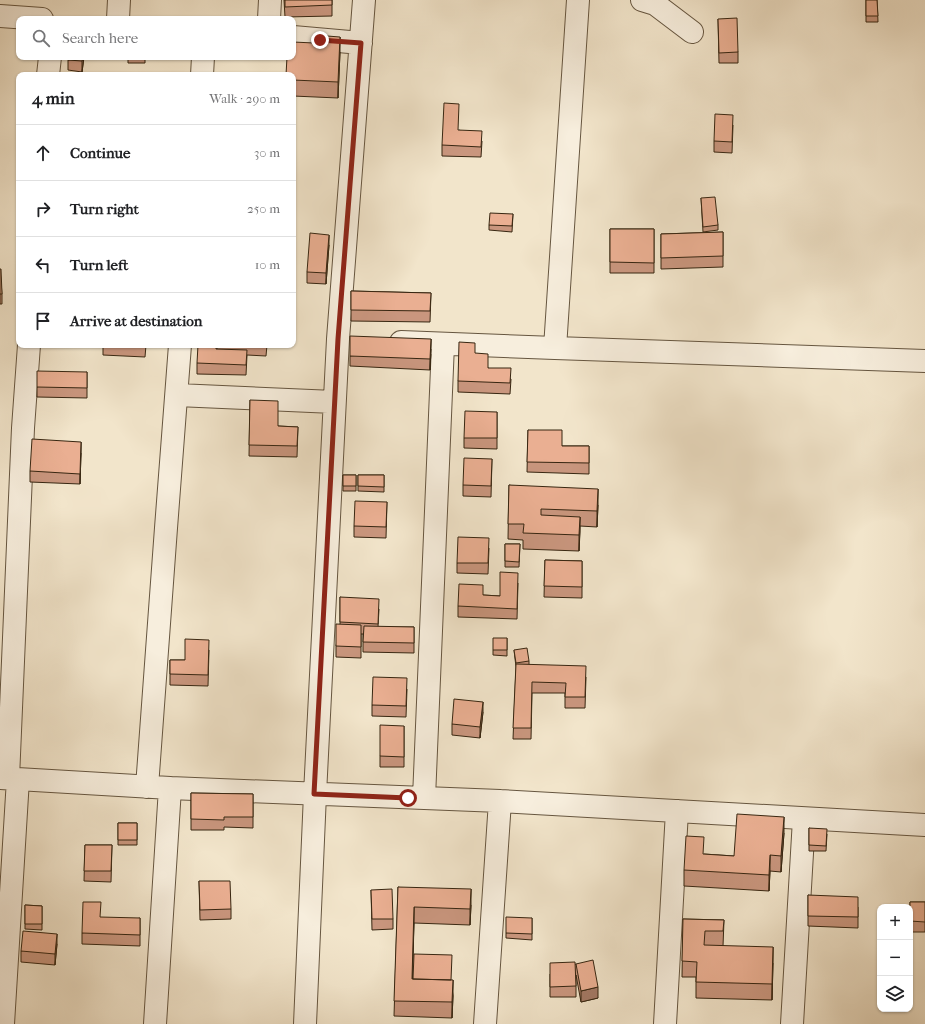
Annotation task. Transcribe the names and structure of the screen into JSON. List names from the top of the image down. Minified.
{"page":{"search":"Search here","heading":["4 min","Walk · 290 m"],"list":[["Continue","30 m"],["Turn right","250 m"],["Turn left","10 m"],"Arrive at destination"],"map_buttons":["+","−"]}}
